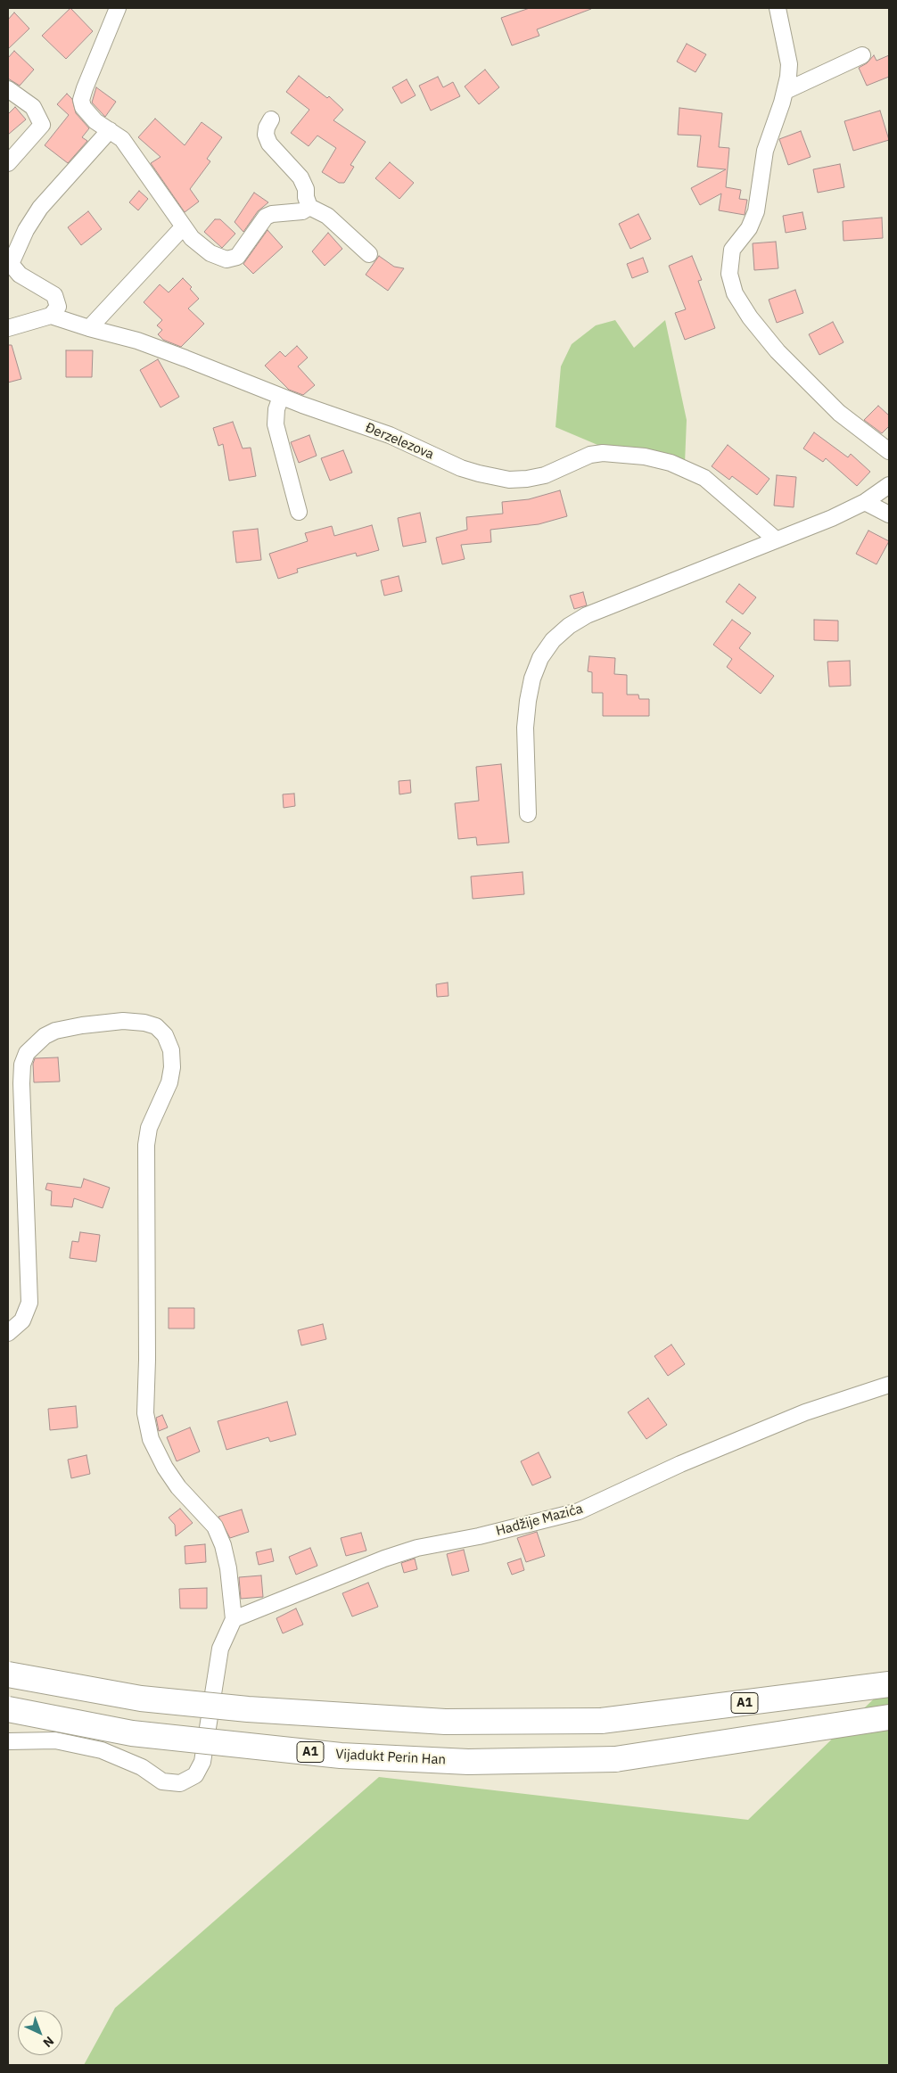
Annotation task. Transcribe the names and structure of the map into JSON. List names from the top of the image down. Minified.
{"streets":{"highway":["A1","Vijadukt Perin Han"],"street":["Đerzelezova","Hadžije Mazića"]},"north":"bottom right"}
